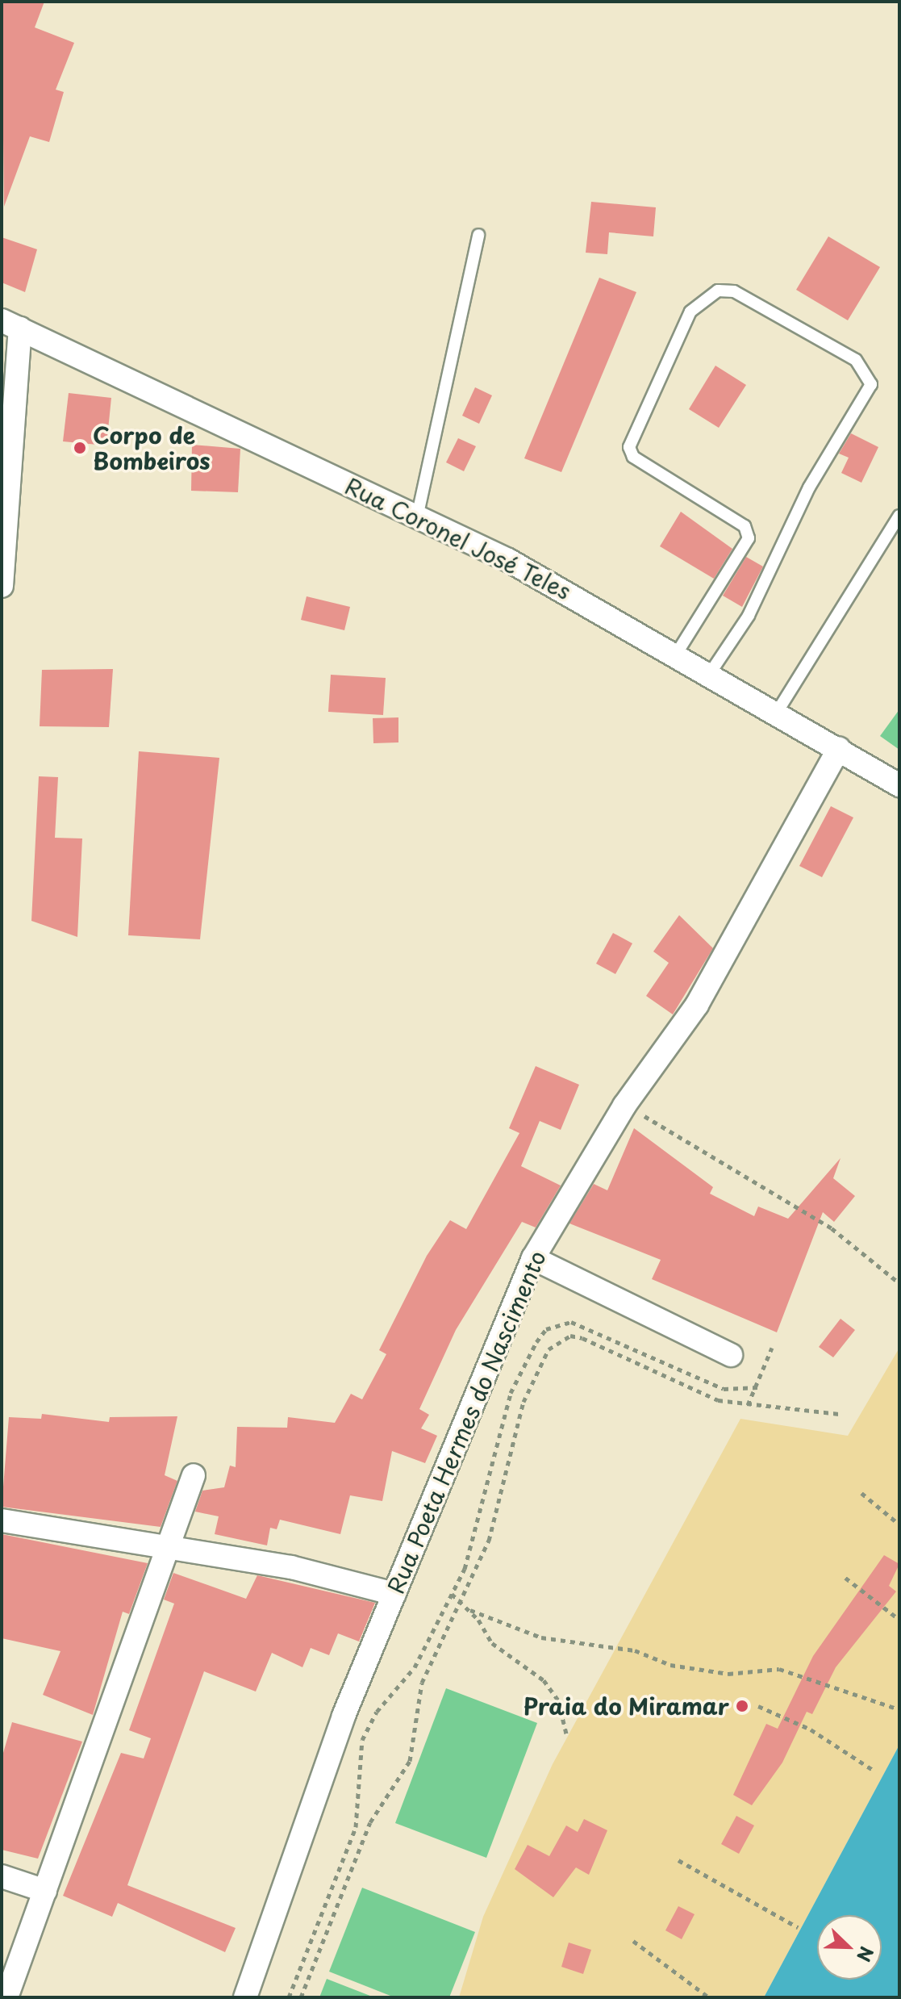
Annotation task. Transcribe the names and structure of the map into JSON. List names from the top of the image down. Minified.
{"streets":{"street":["Rua Coronel José Teles","Rua Poeta Hermes do Nascimento"]},"crossings":[["Rua Coronel José Teles","Rua Poeta Hermes do Nascimento"]],"places":["Corpo de Bombeiros","Praia do Miramar"],"north":"bottom right"}
